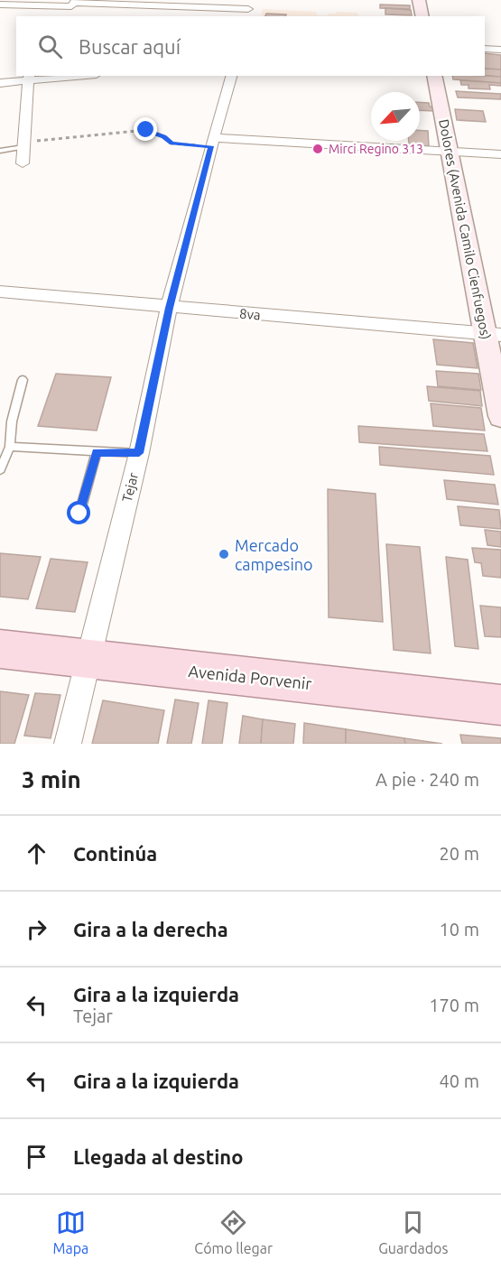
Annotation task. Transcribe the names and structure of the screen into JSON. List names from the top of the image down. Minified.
{"streets":{"main road":["Dolores (Avenida Camilo Cienfuegos)","Avenida Porvenir"],"street":["8va","Tejar"]},"crossings":[["Dolores (Avenida Camilo Cienfuegos)","8va"],["8va","Tejar"],["Tejar","Avenida Porvenir"]],"places":["Mirci Regino 313","Mercado campesino"],"north":"bottom left","page":{"search":"Buscar aquí","heading":["3 min","A pie · 240 m"],"list":[["Continúa","20 m"],["Gira a la derecha","10 m"],["Gira a la izquierda","Tejar","170 m"],["Gira a la izquierda","40 m"],"Llegada al destino"],"nav":["Mapa","Cómo llegar","Guardados"]}}
